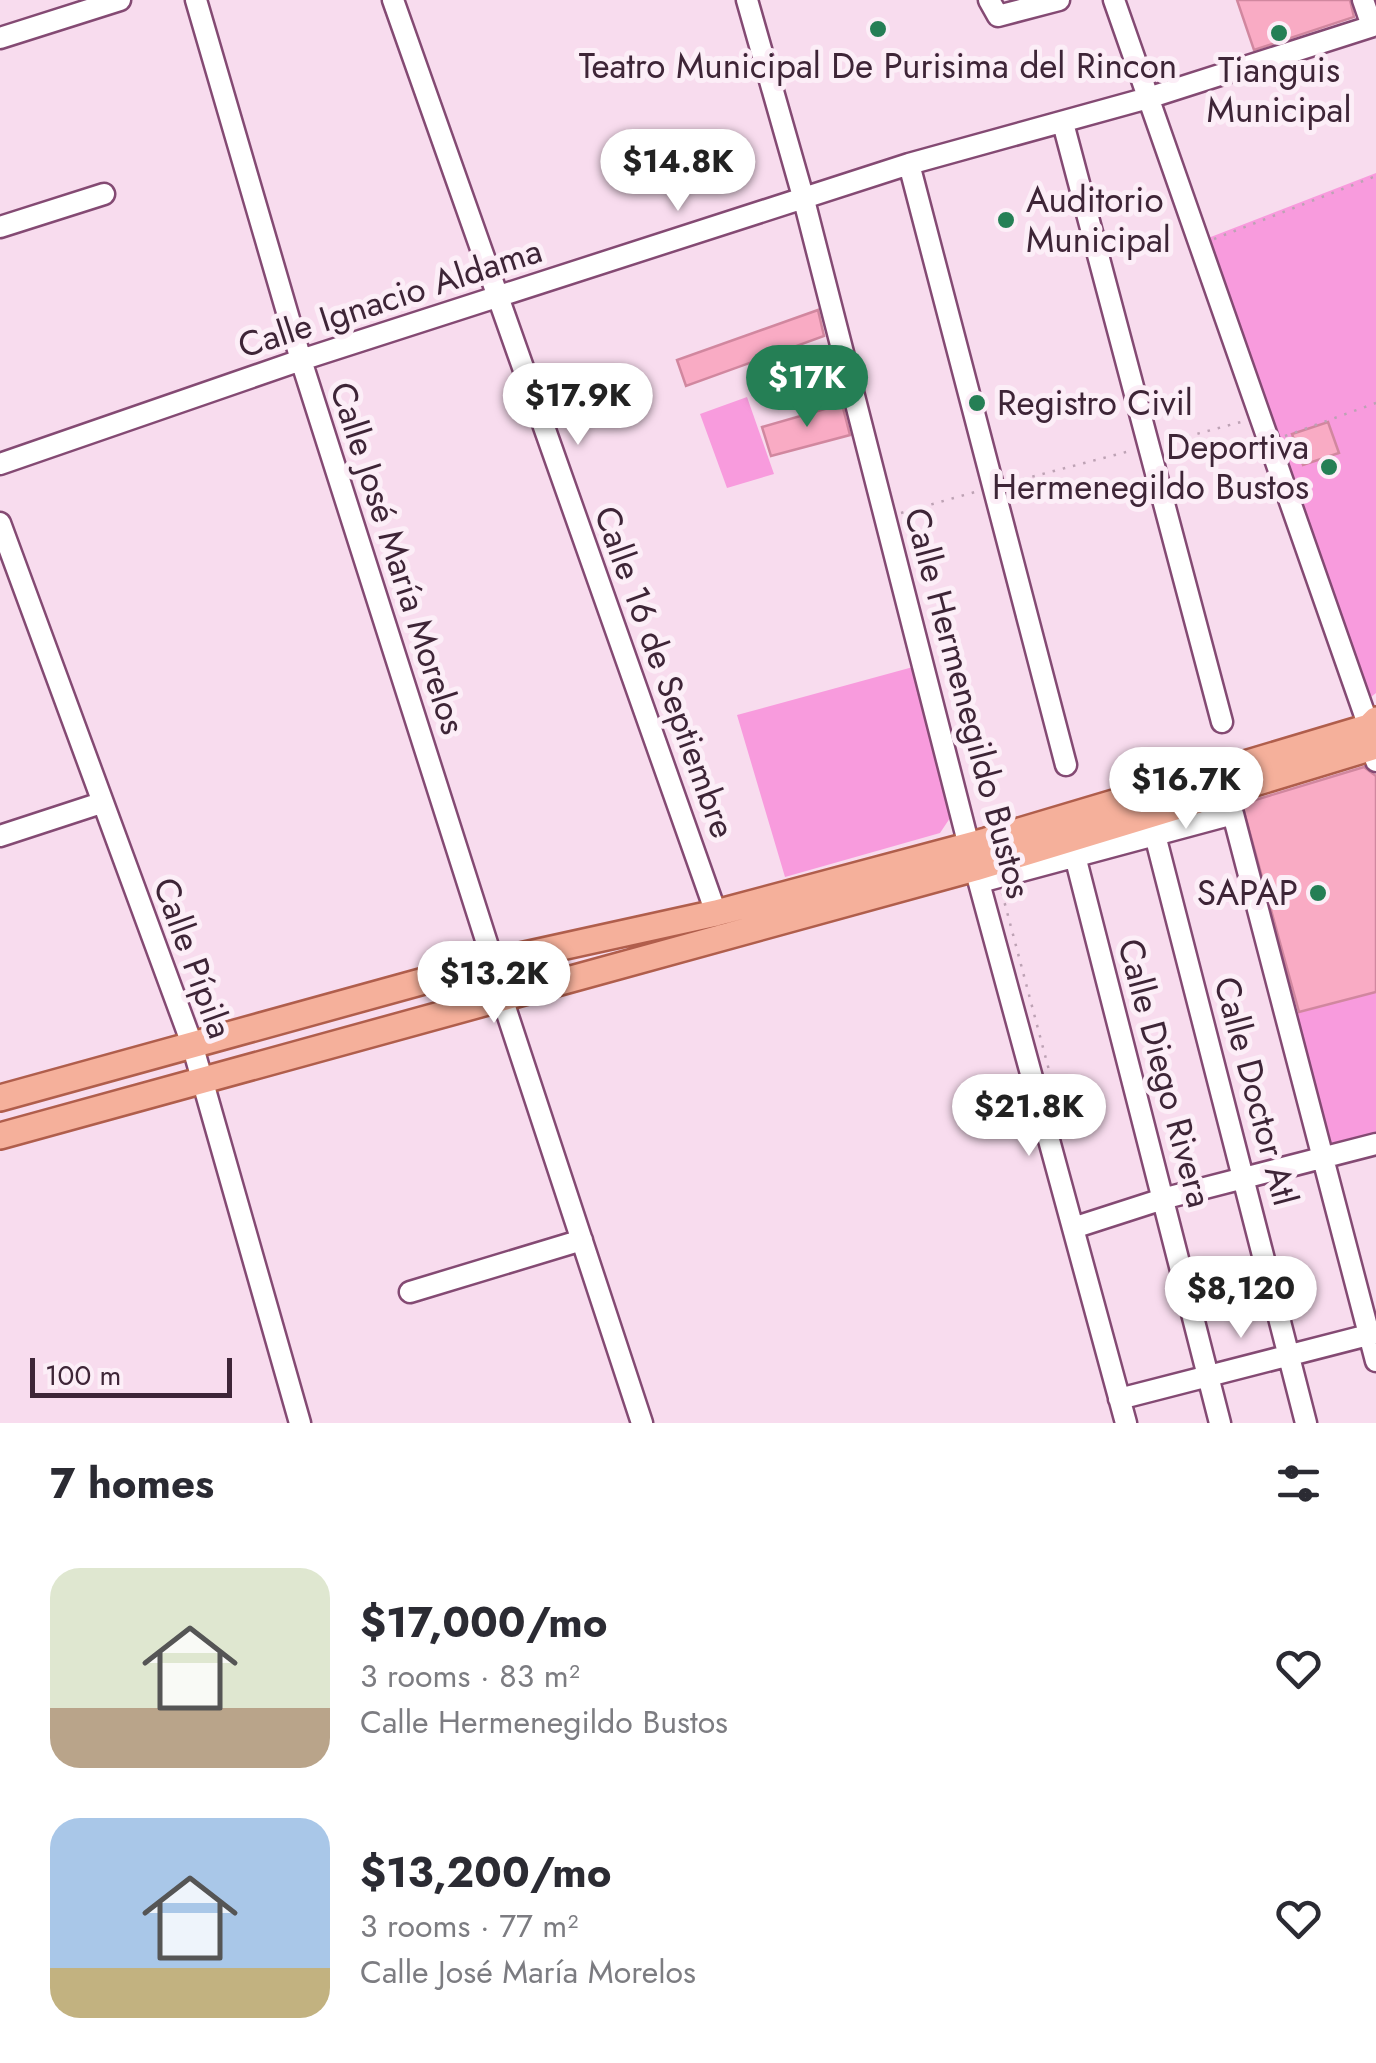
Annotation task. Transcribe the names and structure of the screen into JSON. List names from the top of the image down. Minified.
{"streets":{"street":["Calle Ignacio Aldama","Calle José María Morelos","Calle 16 de Septiembre","Calle Hermenegildo Bustos","Calle Pípila","Calle Diego Rivera","Calle Doctor Atl"]},"crossings":[["Calle Ignacio Aldama","Calle José María Morelos"],["Calle Ignacio Aldama","Calle 16 de Septiembre"],["Calle Ignacio Aldama","Calle Hermenegildo Bustos"]],"places":["Teatro Municipal De Purisima del Rincon","Tianguis Municipal","Auditorio Municipal","Registro Civil","Deportiva Hermenegildo Bustos","SAPAP"],"scale_bar":"100 m","page":{"price":["$14.8K","$17K","$17.9K","$16.7K","$13.2K","$21.8K","$8,120"],"scale":"100 m","heading":"7 homes","list":[{"name":"$17,000/mo","note":"3 rooms · 83 m² · Calle Hermenegildo Bustos"},{"name":"$13,200/mo","note":"3 rooms · 77 m² · Calle José María Morelos"}]}}
